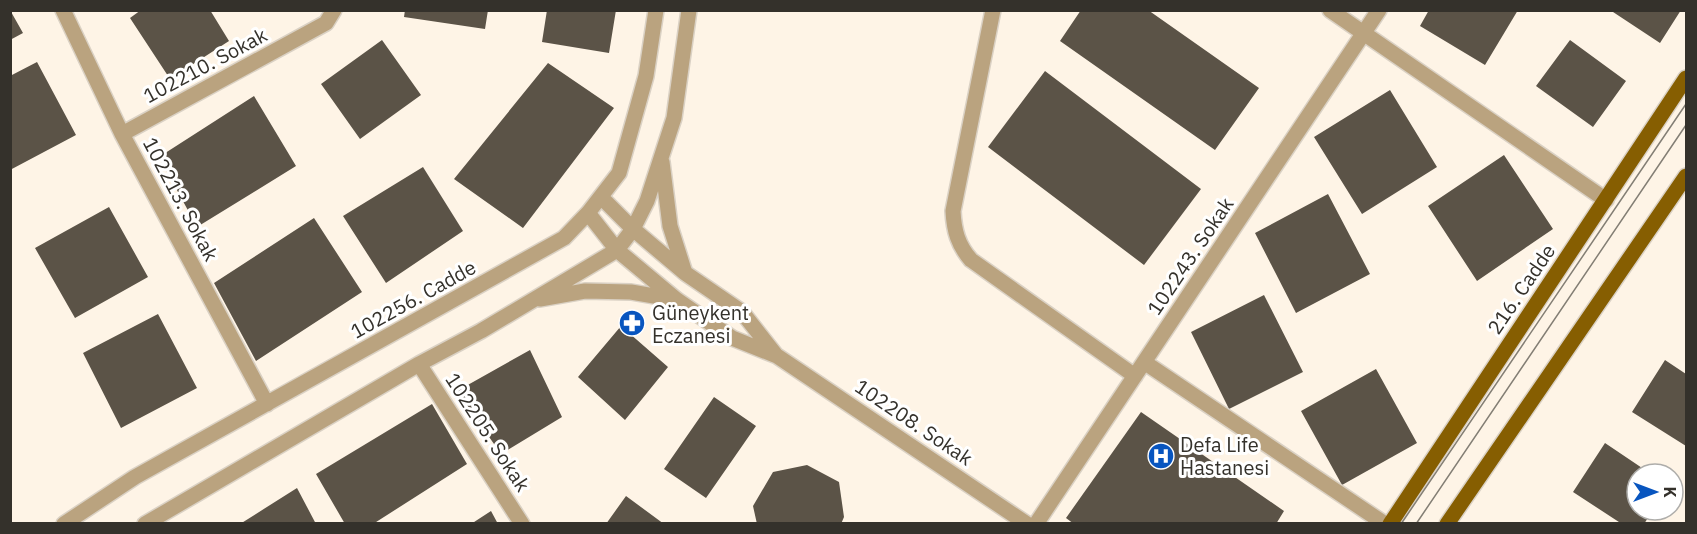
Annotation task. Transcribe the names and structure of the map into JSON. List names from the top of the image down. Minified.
{"streets":{"main road":["216. Cadde"],"street":["102210. Sokak","102213. Sokak","102243. Sokak","102256. Cadde","102208. Sokak","102205. Sokak"]},"crossings":[["102210. Sokak","102213. Sokak"],["102213. Sokak","102256. Cadde"],["102256. Cadde","102208. Sokak"]],"places":{"pharmacy":["Güneykent Eczanesi"],"hospital":["Defa Life Hastanesi"]},"north":"right"}
